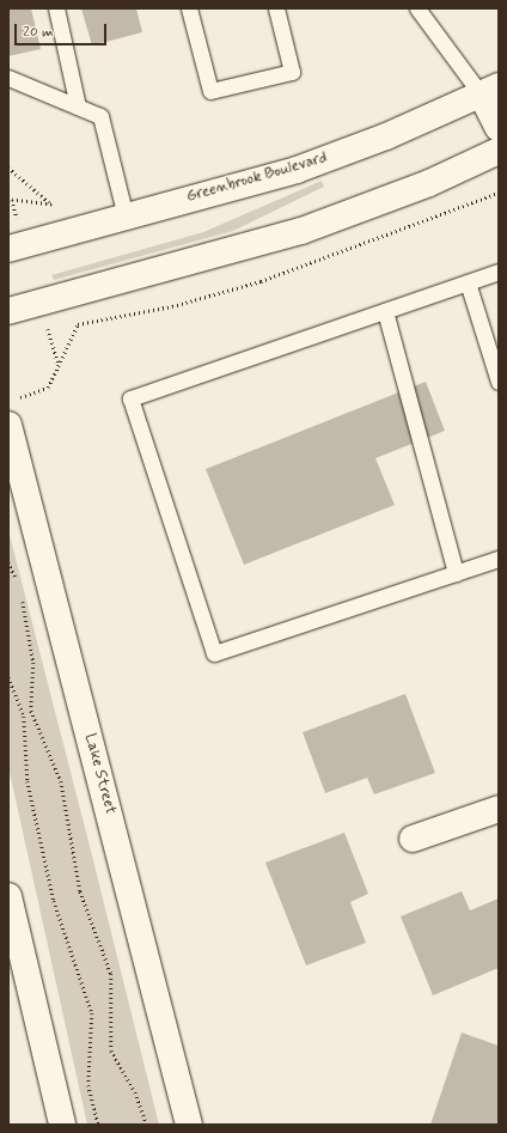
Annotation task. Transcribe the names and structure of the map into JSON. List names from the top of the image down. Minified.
{"streets":{"main road":["Greenbrook Boulevard","Lake Street"]},"scale_bar":"20 m"}
